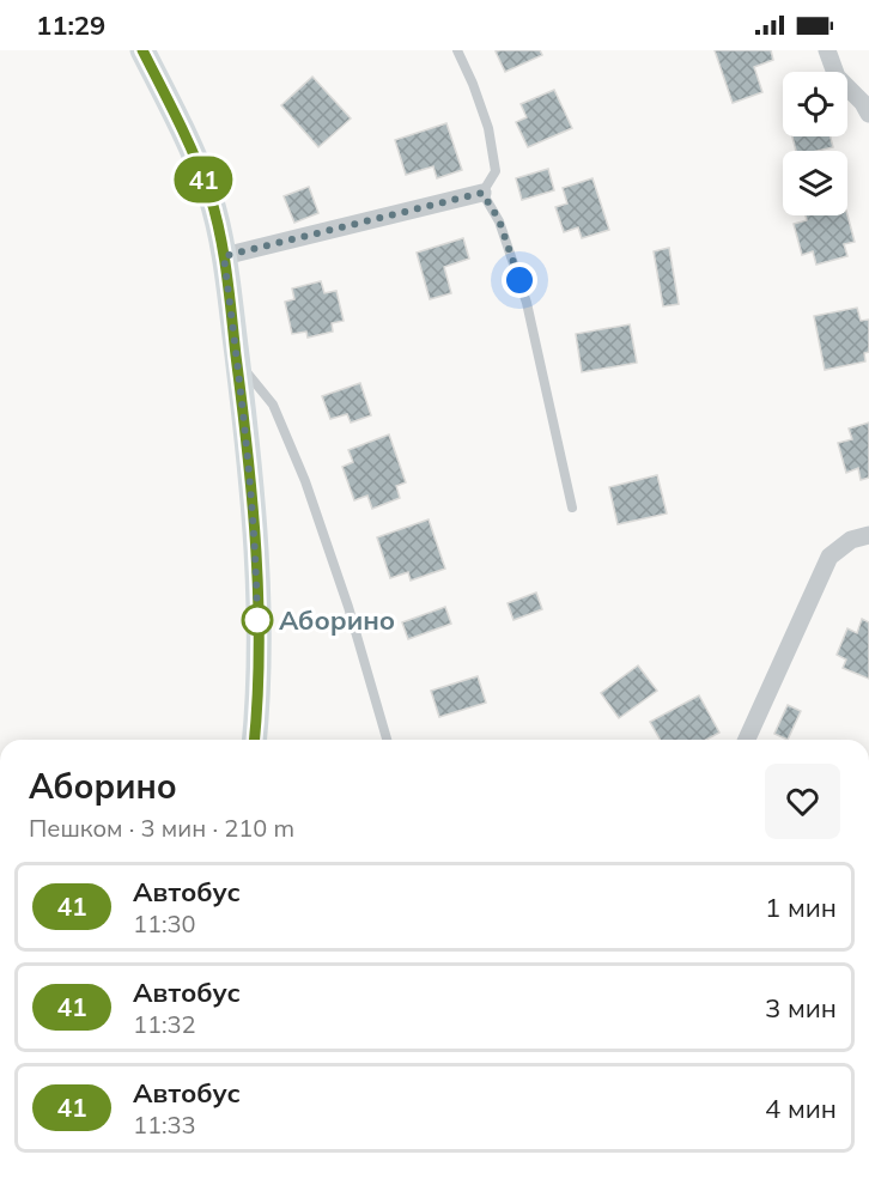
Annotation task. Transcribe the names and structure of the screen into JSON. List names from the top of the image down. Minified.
{"places":["Аборино"],"lines":["bus line 41"],"page":{"status":"11:29","on_map":"41","heading":["Аборино","Пешком · 3 мин · 210 m"],"list":[{"mark":"41","name":"Автобус","note":"11:30","value":"1 мин"},{"mark":"41","name":"Автобус","note":"11:32","value":"3 мин"},{"mark":"41","name":"Автобус","note":"11:33","value":"4 мин"}]}}
